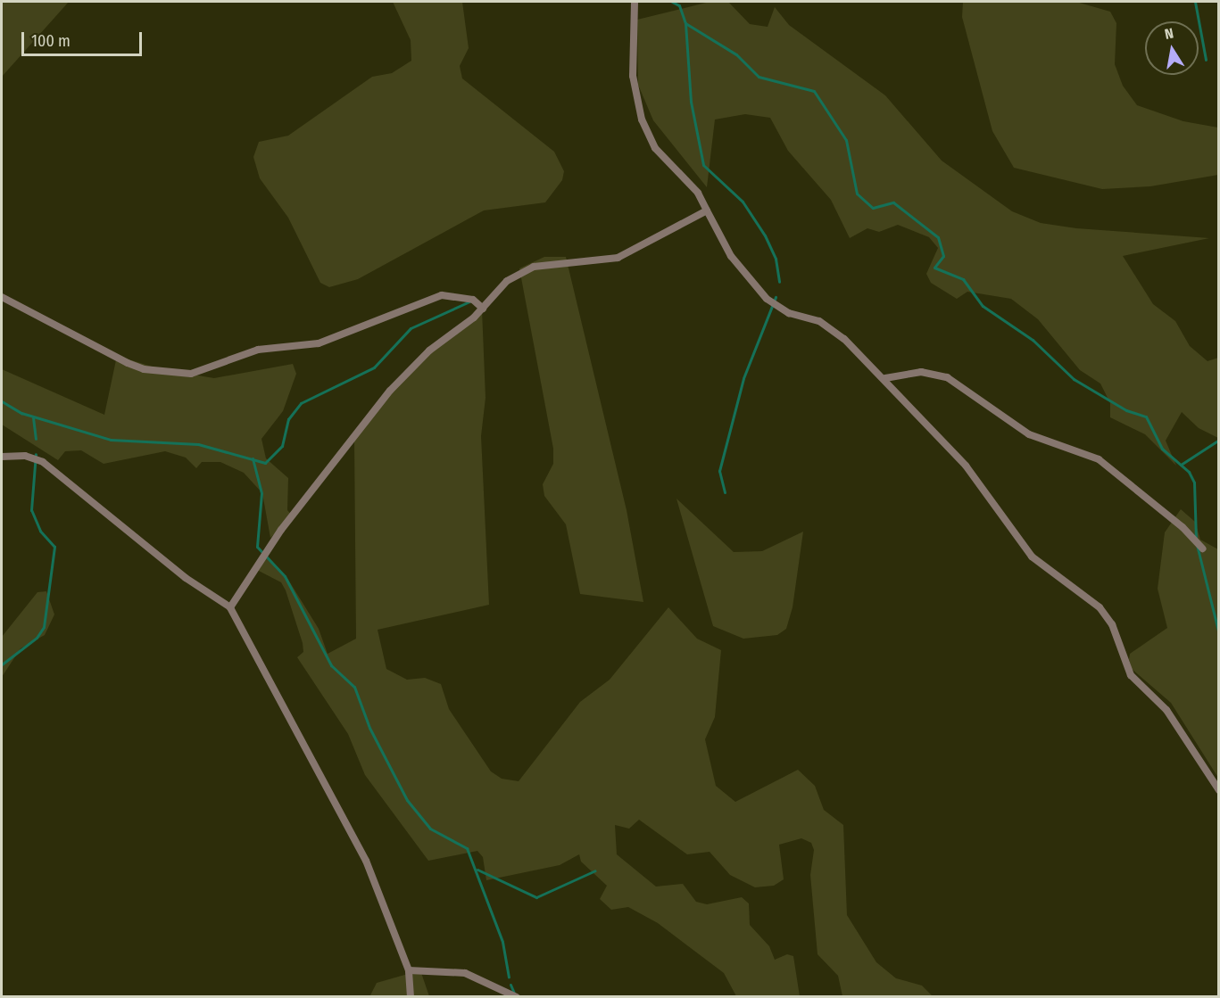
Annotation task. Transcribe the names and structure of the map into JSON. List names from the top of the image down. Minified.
{"scale_bar":"100 m","north":"top"}
